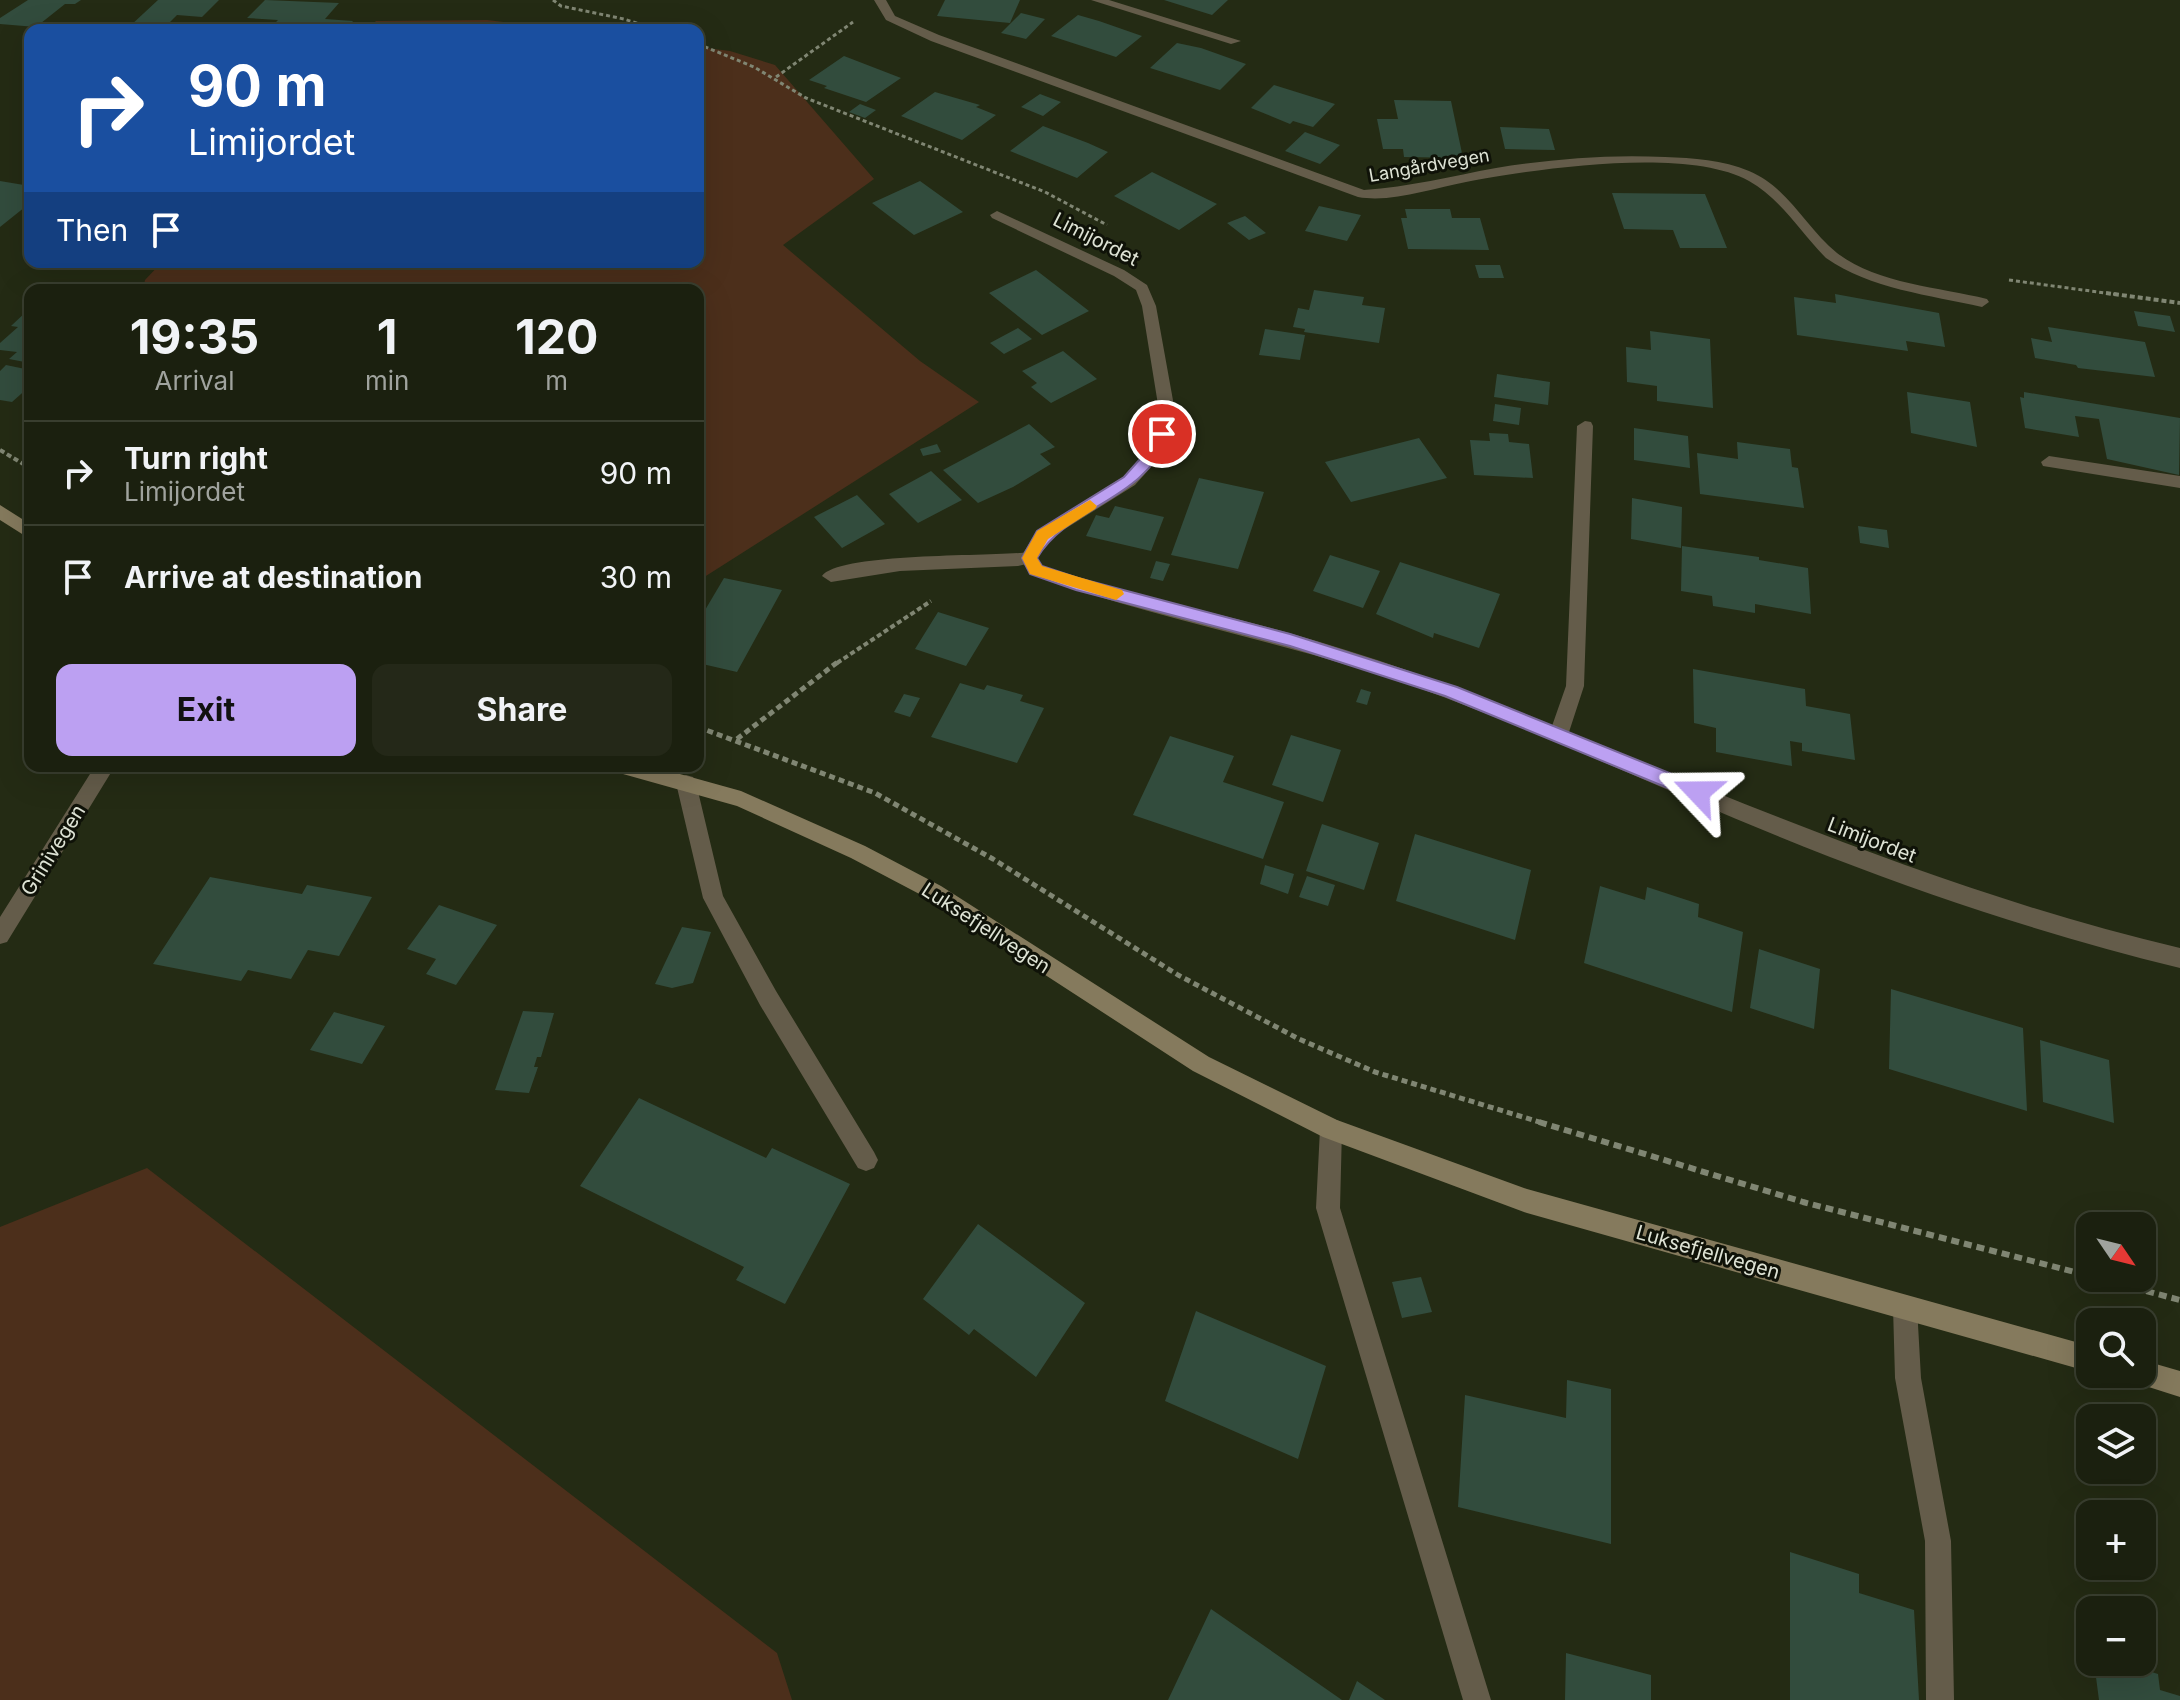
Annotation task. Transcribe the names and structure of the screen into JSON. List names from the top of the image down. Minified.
{"streets":{"main road":["Luksefjellvegen"],"street":["Langårdvegen","Limijordet","Grinivegen"]},"north":"bottom right","page":{"turn":["90 m","Limijordet"],"then":"Then","eta":["19:35","Arrival","1","min","120","m"],"list":[{"name":"Turn right","note":"Limijordet","value":"90 m"},{"name":"Arrive at destination","value":"30 m"}],"buttons":["Exit","Share"],"map_buttons":["+","−"]}}
